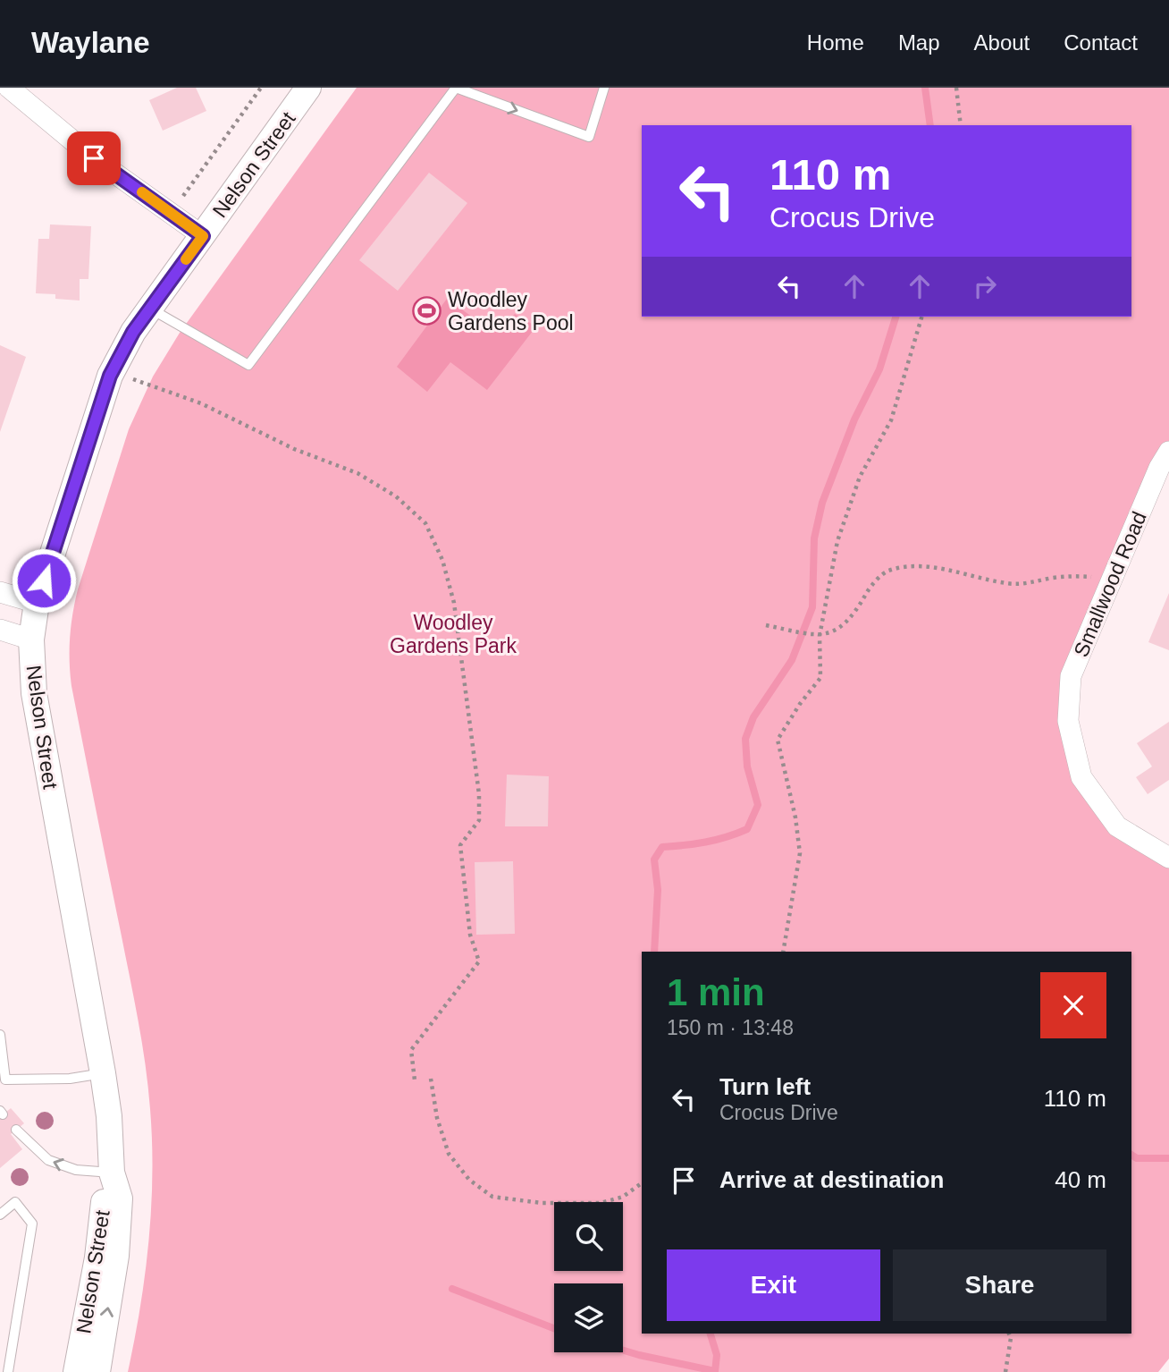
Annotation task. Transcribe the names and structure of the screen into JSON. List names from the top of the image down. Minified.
{"streets":{"street":["Nelson Street","Smallwood Road"]},"parks":["Woodley Gardens Park"],"places":{"sports":["Woodley Gardens Pool"]},"page":{"header":"Waylane","nav":["Home","Map","About","Contact"],"turn":["110 m","Crocus Drive"],"heading":["1 min","150 m · 13:48"],"list":[{"name":"Turn left","note":"Crocus Drive","value":"110 m"},{"name":"Arrive at destination","value":"40 m"}],"buttons":["Exit","Share"]}}
